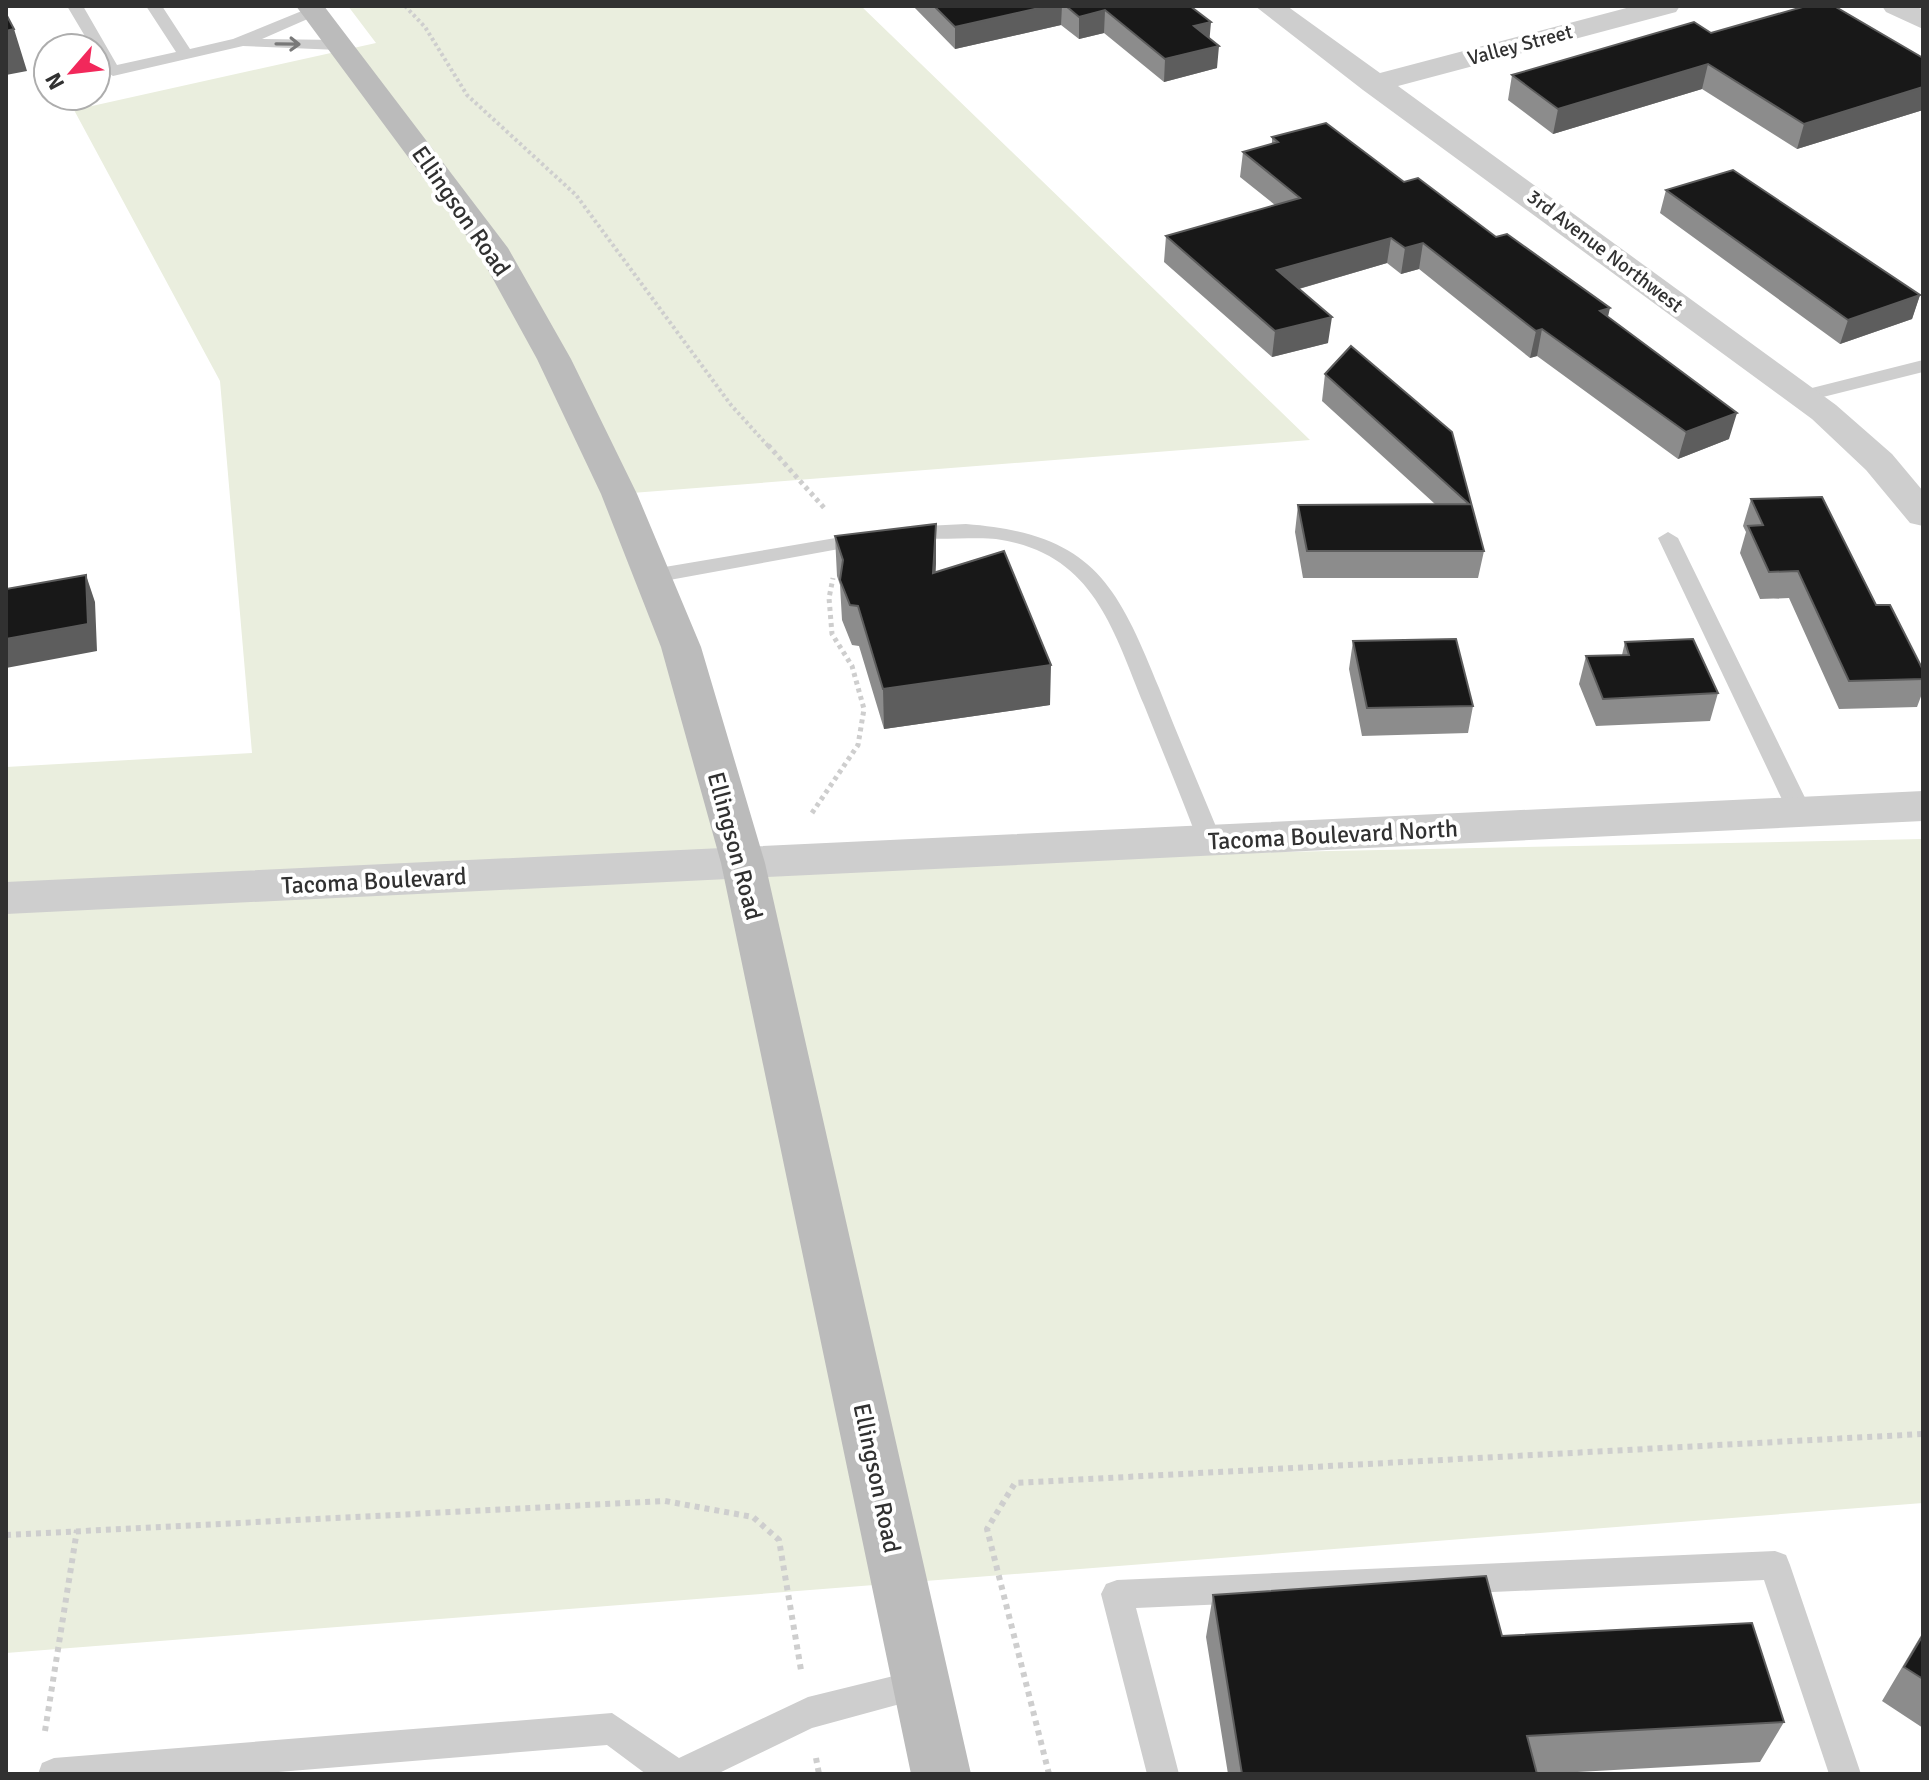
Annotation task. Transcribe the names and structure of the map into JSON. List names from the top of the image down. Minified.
{"streets":{"main road":["Ellingson Road"],"street":["Valley Street","3rd Avenue Northwest","Tacoma Boulevard North","Tacoma Boulevard"]},"crossings":[["Valley Street","3rd Avenue Northwest"],["Ellingson Road","Tacoma Boulevard North"],["Ellingson Road","Tacoma Boulevard"],["Tacoma Boulevard North","Tacoma Boulevard"]],"north":"bottom left"}
